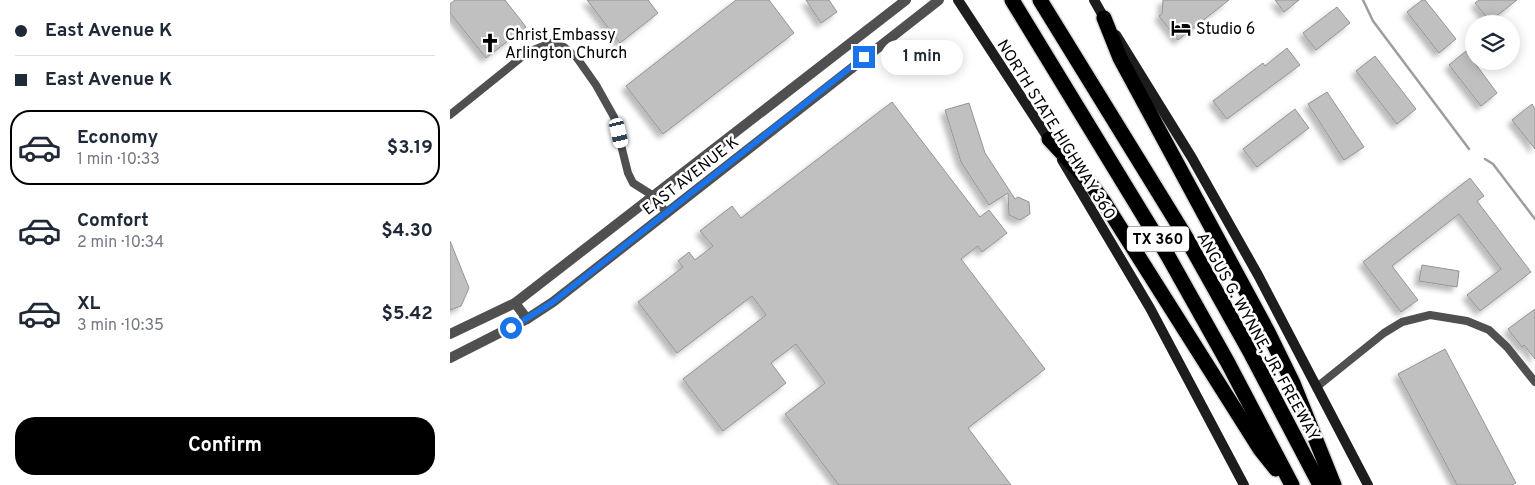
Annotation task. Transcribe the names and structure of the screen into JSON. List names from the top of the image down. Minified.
{"streets":{"highway":["TX 360","ANGUS G. WYNNE, JR. FREEWAY"],"main road":["NORTH STATE HIGHWAY 360"],"street":["EAST AVENUE K"]},"places":{"hotel":["Studio 6"],"church":["Christ Embassy Arlington Church"]},"page":{"banner":["East Avenue K","East Avenue K"],"bubble":"1 min","list":[{"name":"Economy","note":"1 min · 10:33","value":"$3.19"},{"name":"Comfort","note":"2 min · 10:34","value":"$4.30"},{"name":"XL","note":"3 min · 10:35","value":"$5.42"}],"buttons":"Confirm"}}
